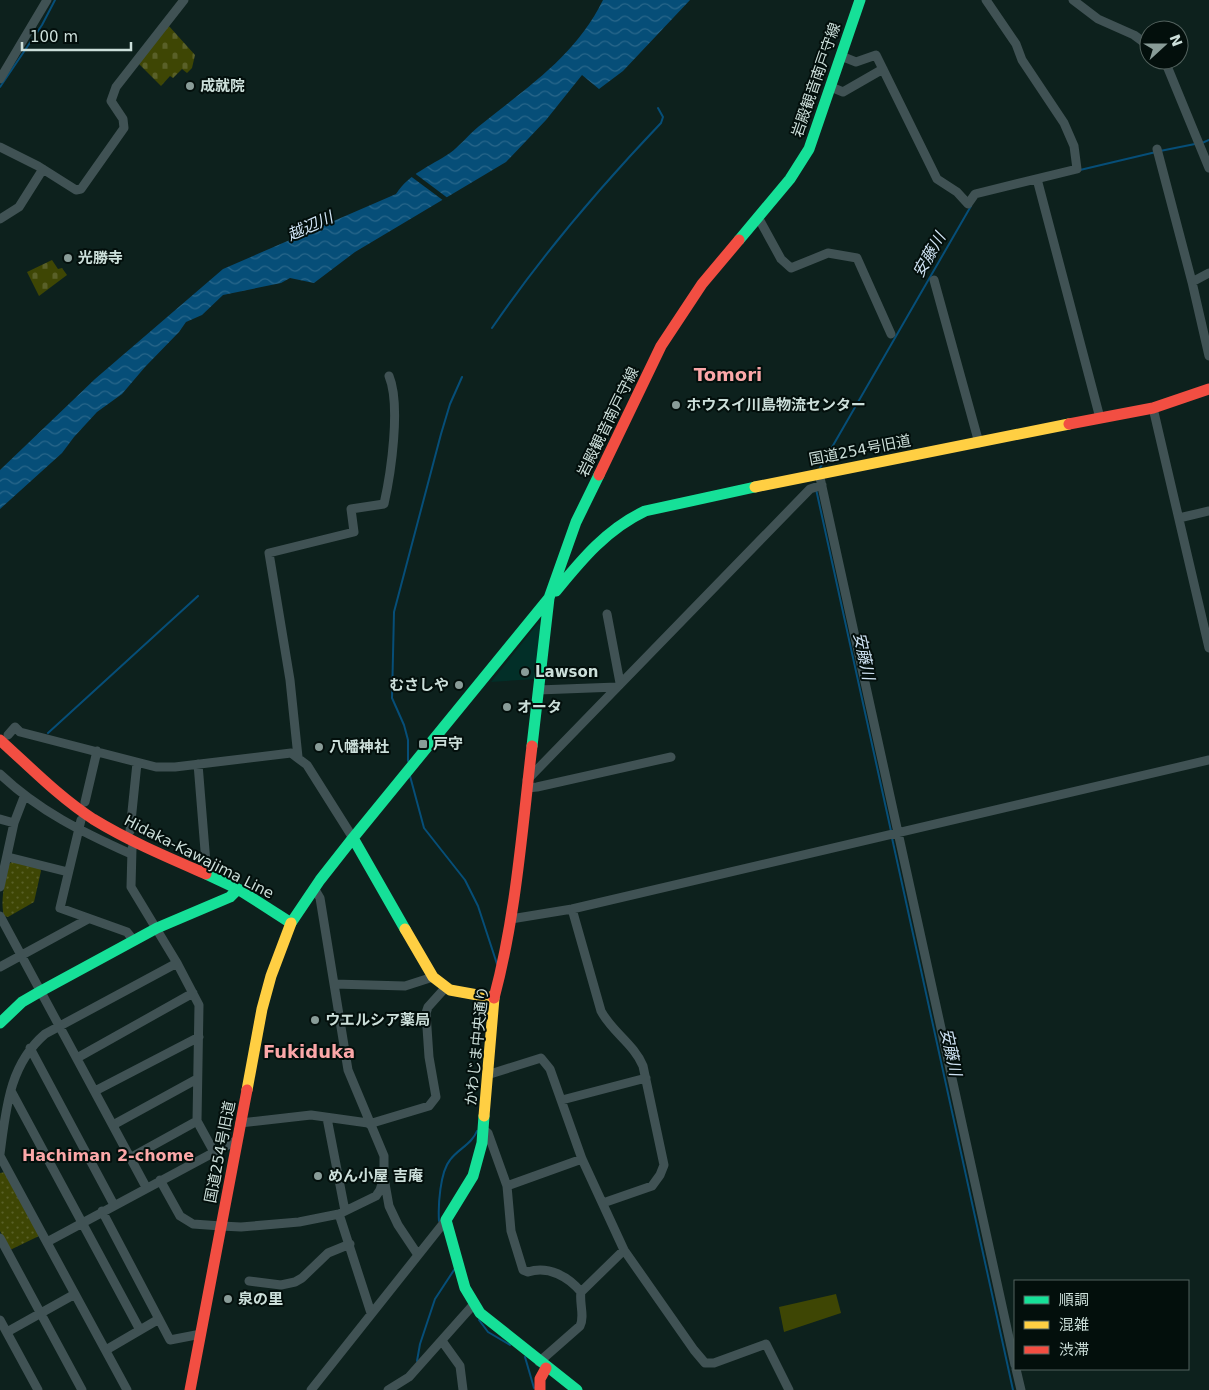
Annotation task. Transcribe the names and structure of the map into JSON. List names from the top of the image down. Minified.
{"streets":{"main road":["岩殿観音南戸守線","国道254号旧道","Hidaka-Kawajima Line","かわじま中央通り"]},"crossings":[["岩殿観音南戸守線","国道254号旧道"],["岩殿観音南戸守線","かわじま中央通り"],["国道254号旧道","Hidaka-Kawajima Line"],["国道254号旧道","かわじま中央通り"]],"districts":["Tomori","Fukiduka","Hachiman 2-chome"],"water":["越辺川","安藤川"],"places":{"other":["成就院","光勝寺","ホウスイ川島物流センター","Lawson","むさしや","オータ","八幡神社","ウエルシア薬局","めん小屋 吉庵","泉の里"],"transit":["戸守"]},"legend":["順調","混雑","渋滞"],"scale_bar":"100 m","north":"right"}
